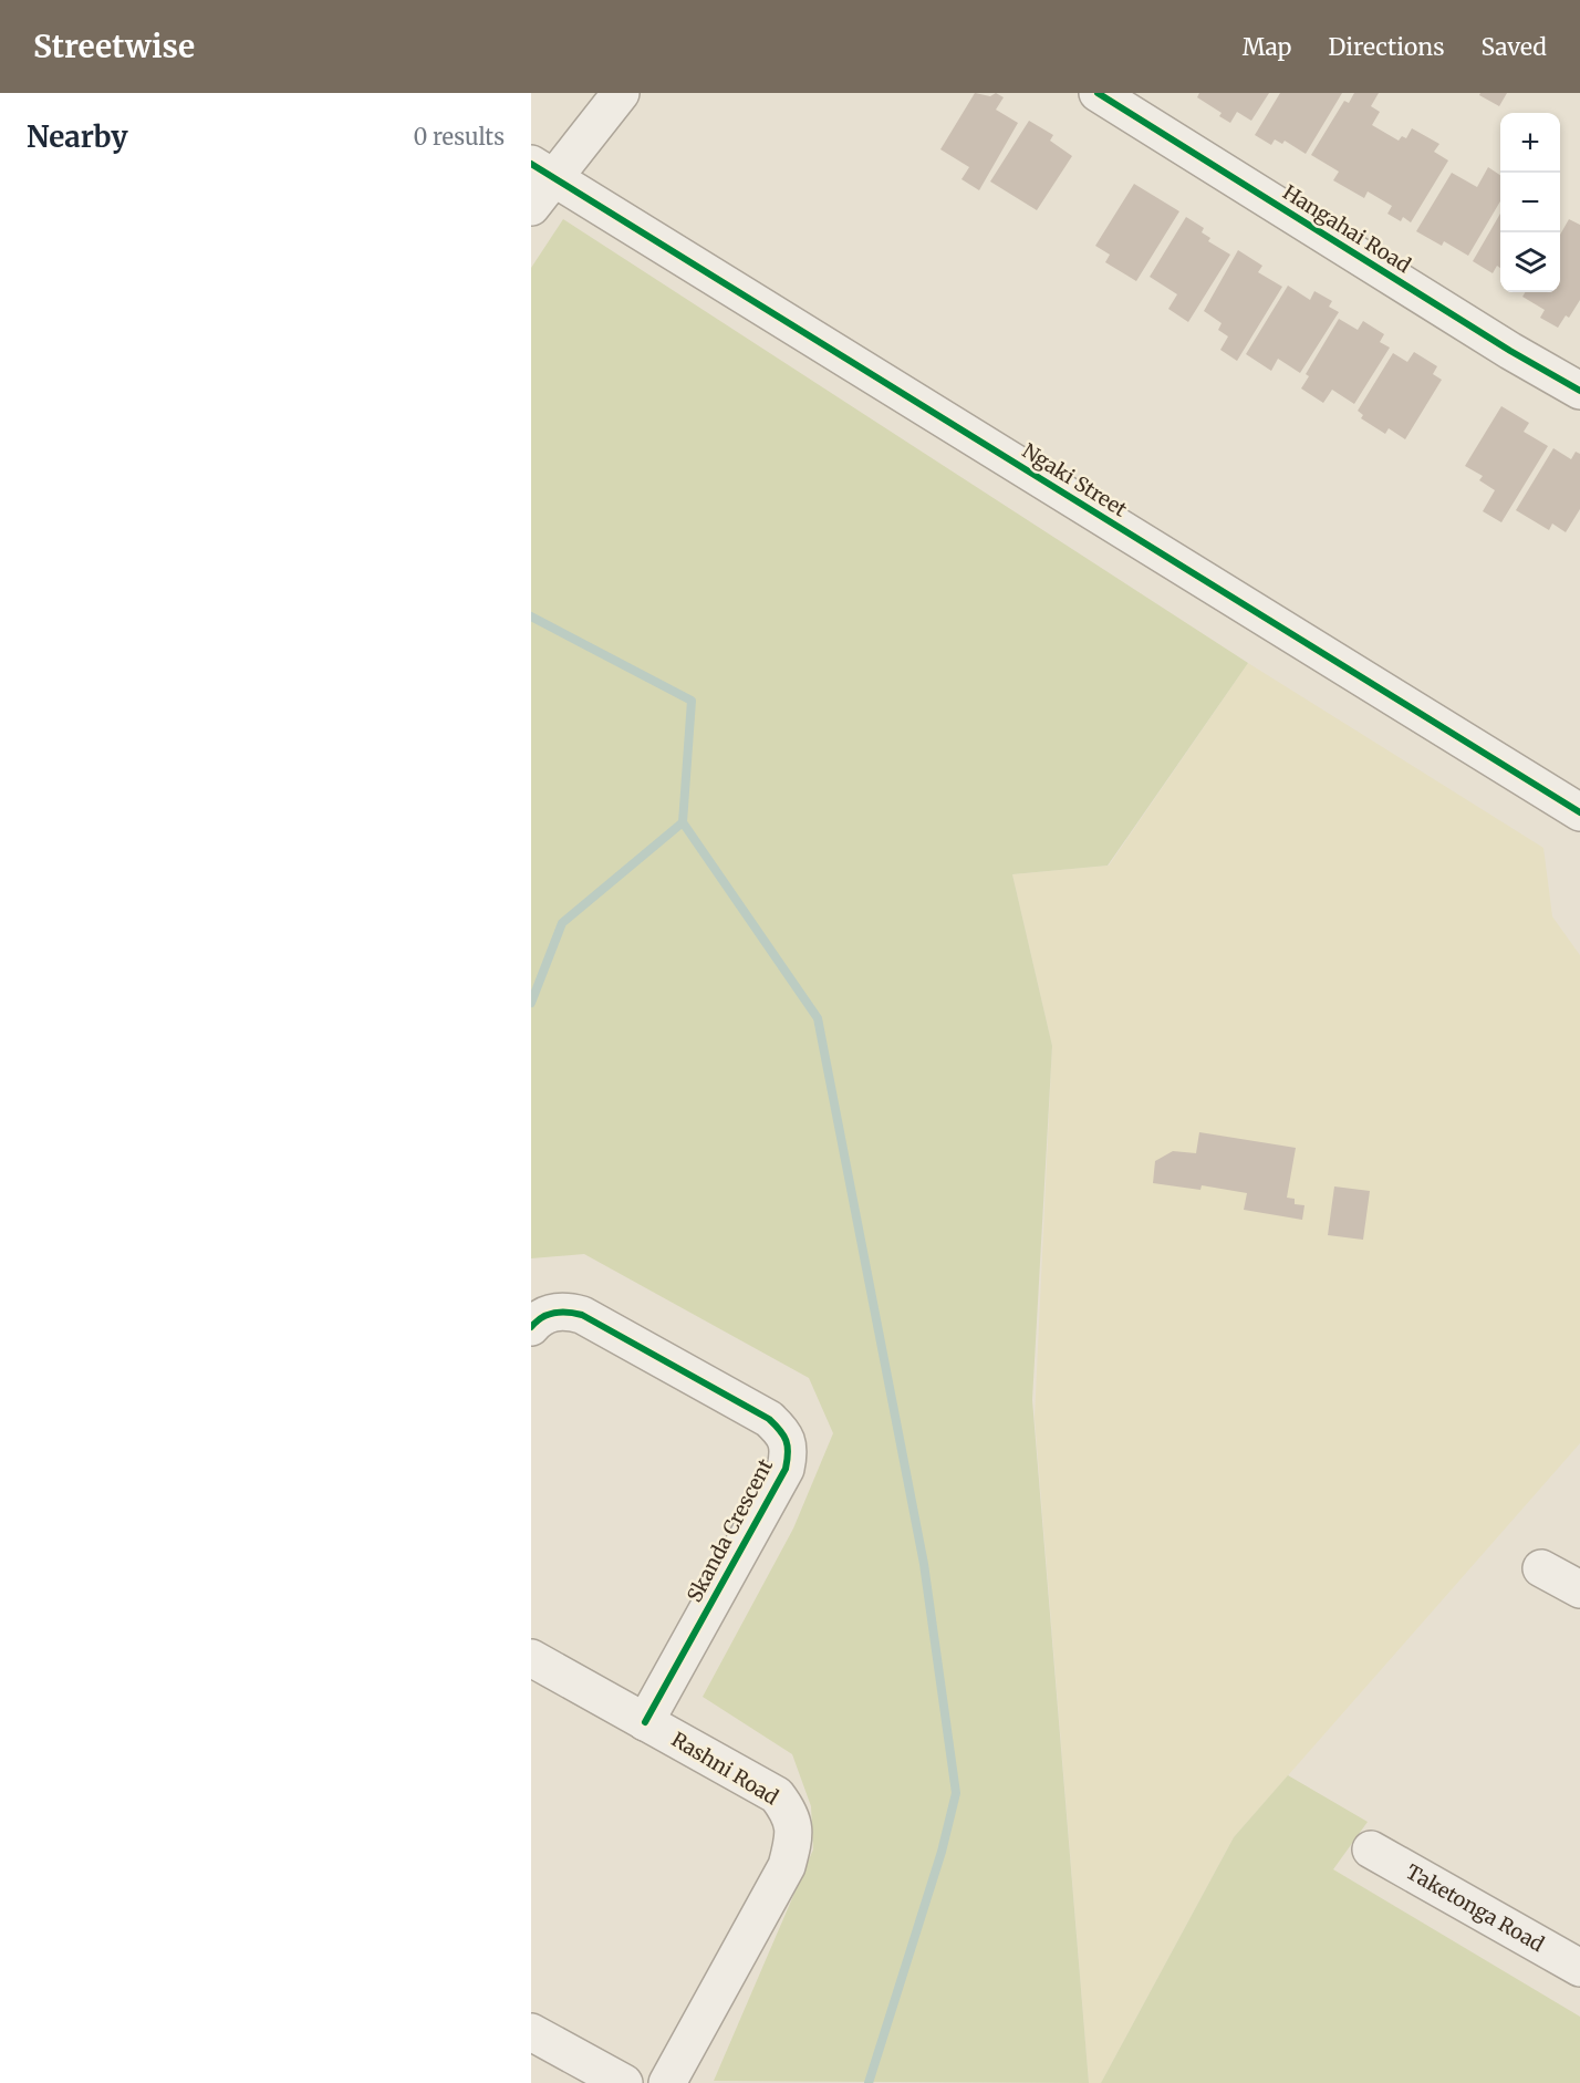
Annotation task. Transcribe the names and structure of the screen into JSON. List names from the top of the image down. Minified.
{"streets":{"street":["Hangahai Road","Ngaki Street","Skanda Crescent","Rashni Road","Taketonga Road"]},"crossings":[["Skanda Crescent","Rashni Road"]],"page":{"header":"Streetwise","nav":["Map","Directions","Saved"],"heading":["Nearby","0 results"],"map_buttons":["+","−"]}}
